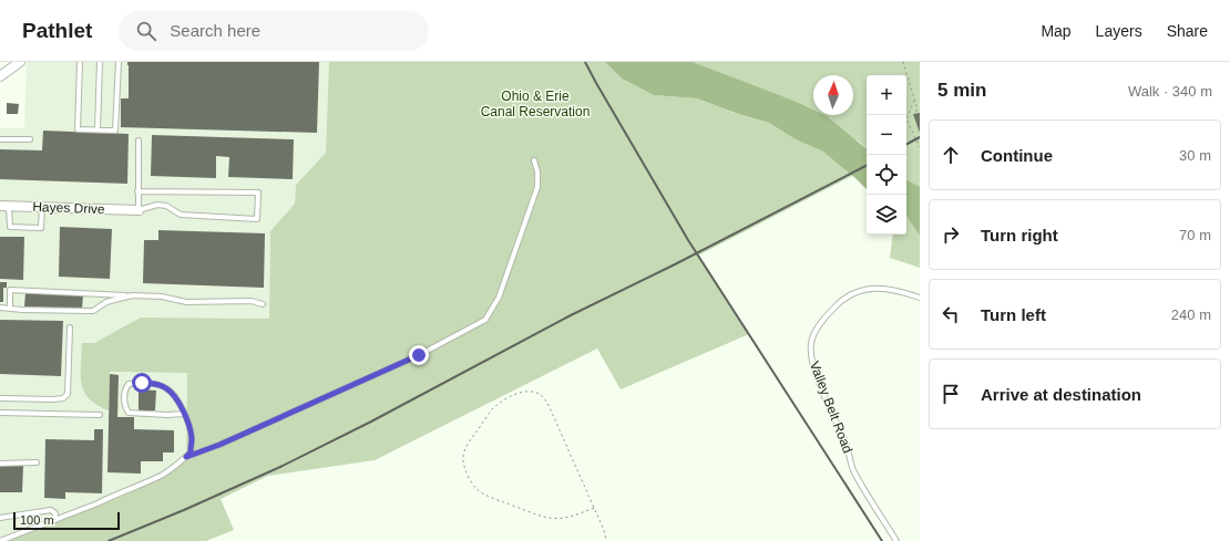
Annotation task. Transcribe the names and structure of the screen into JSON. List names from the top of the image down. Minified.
{"streets":{"street":["Hayes Drive"],"lane":["Valley Belt Road"]},"parks":["Ohio & Erie Canal Reservation"],"scale_bar":"100 m","north":"top","page":{"header":"Pathlet","search":"Search here","nav":["Map","Layers","Share"],"heading":["5 min","Walk · 340 m"],"map_buttons":["+","−"],"list":[["Continue","30 m"],["Turn right","70 m"],["Turn left","240 m"],"Arrive at destination"],"scale":"100 m"}}
